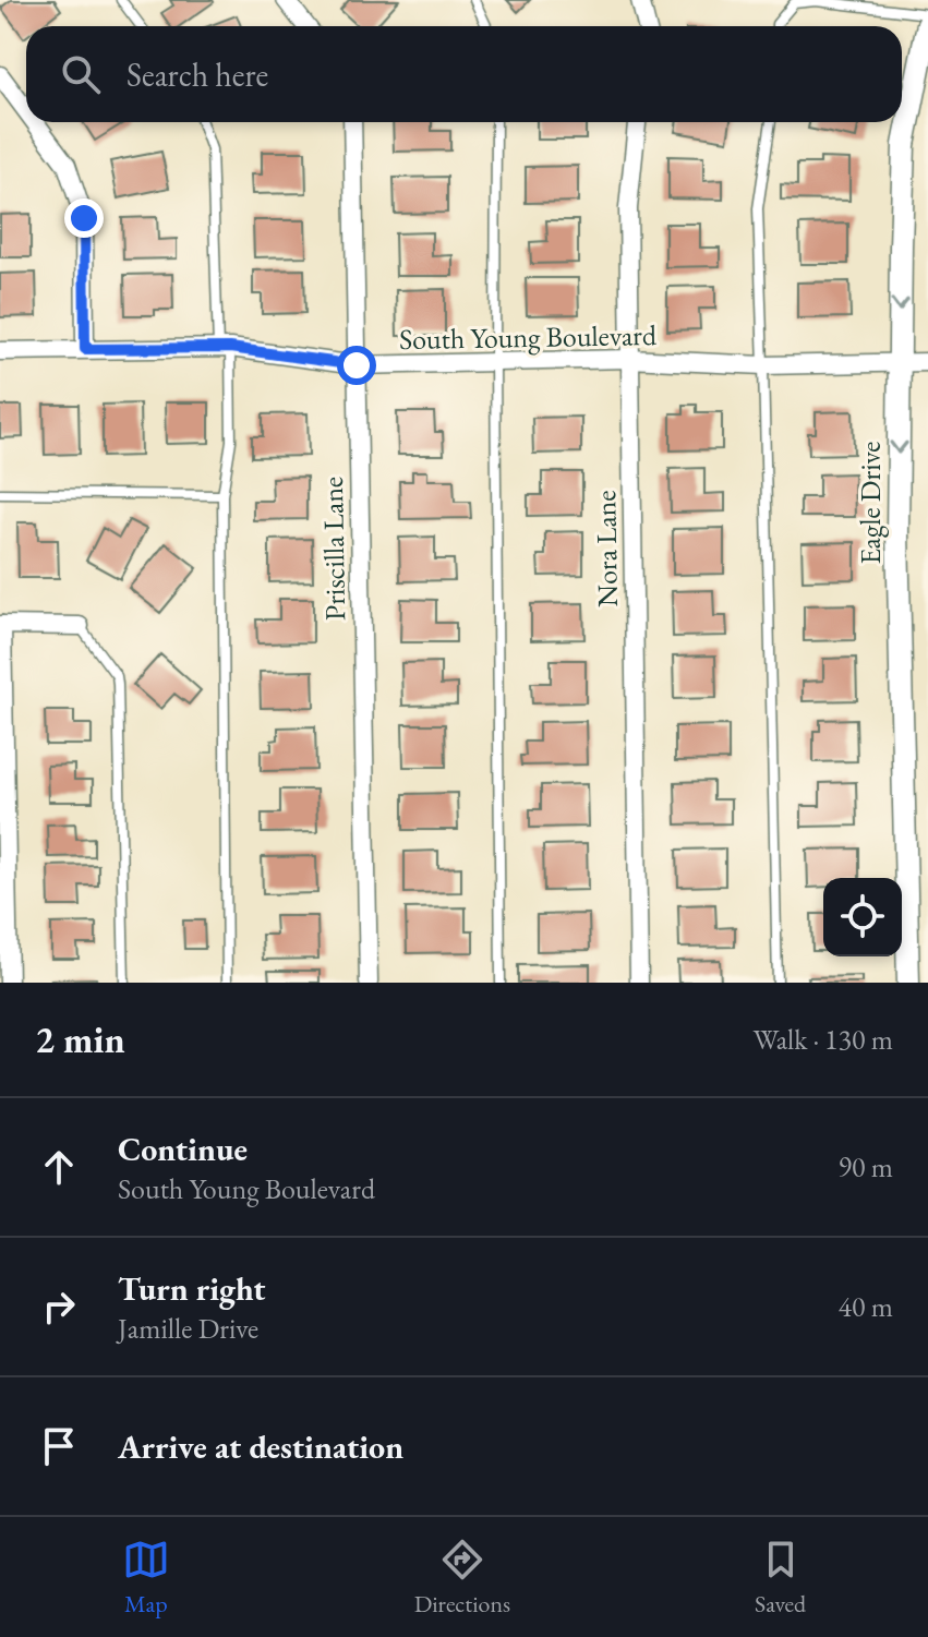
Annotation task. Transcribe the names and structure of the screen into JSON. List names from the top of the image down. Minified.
{"streets":{"street":["South Young Boulevard","Eagle Drive","Priscilla Lane","Nora Lane"]},"crossings":[["South Young Boulevard","Eagle Drive"],["South Young Boulevard","Priscilla Lane"],["South Young Boulevard","Nora Lane"]],"one_way":["Eagle Drive"],"page":{"search":"Search here","heading":["2 min","Walk · 130 m"],"list":[["Continue","South Young Boulevard","90 m"],["Turn right","Jamille Drive","40 m"],"Arrive at destination"],"nav":["Map","Directions","Saved"]}}
